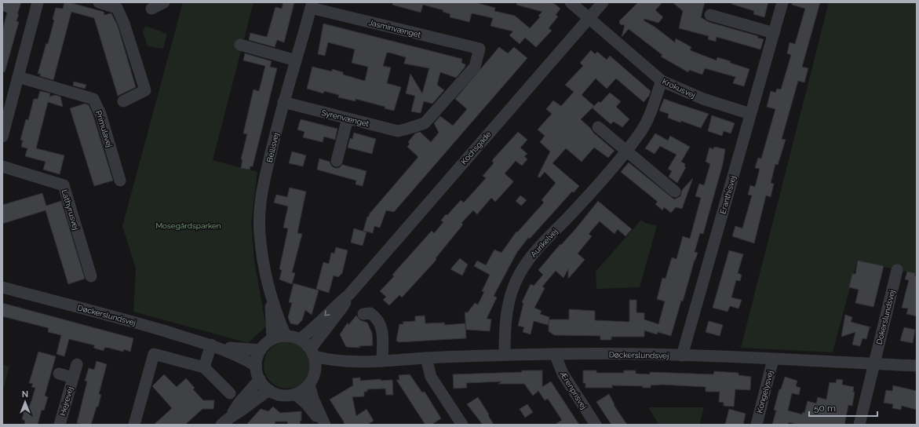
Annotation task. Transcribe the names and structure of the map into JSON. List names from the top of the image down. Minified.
{"streets":{"street":["Jasminvænget","Krokusvej","Syrenvænget","Primulavej","Bellisvej","Kochsgade","Eranthisvej","Lathyrusvej","Aurikelvej","Døckerslundsvej","Dokerslundsvej","Ærenprisvej","Kongelysvej","Hejrevej"]},"crossings":[["Jasminvænget","Syrenvænget"],["Jasminvænget","Bellisvej"],["Krokusvej","Kochsgade"],["Krokusvej","Eranthisvej"],["Krokusvej","Aurikelvej"],["Syrenvænget","Bellisvej"],["Bellisvej","Kochsgade"],["Bellisvej","Døckerslundsvej"],["Kochsgade","Døckerslundsvej"],["Eranthisvej","Døckerslundsvej"],["Aurikelvej","Døckerslundsvej"],["Døckerslundsvej","Dokerslundsvej"],["Døckerslundsvej","Ærenprisvej"],["Døckerslundsvej","Kongelysvej"]],"parks":["Mosegårdsparken"],"scale_bar":"50 m","north":"top"}
